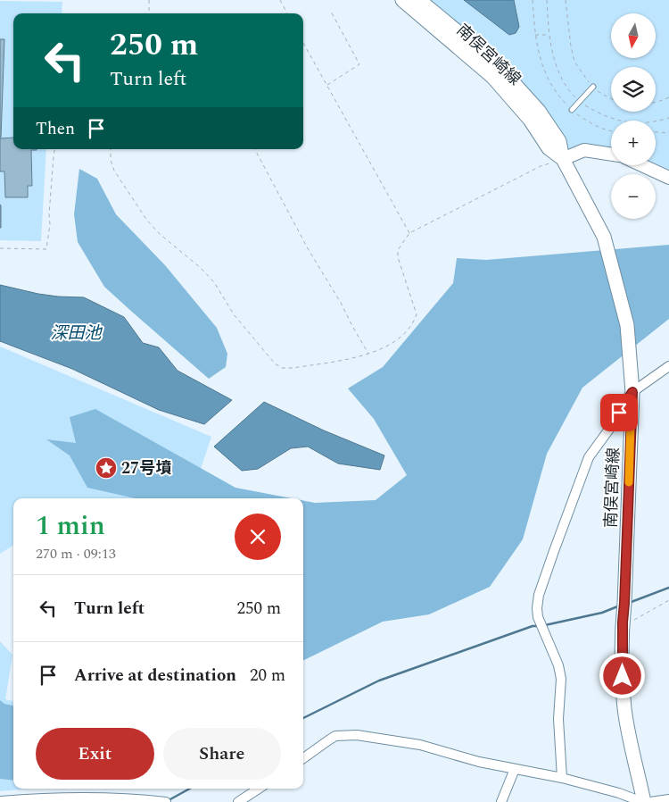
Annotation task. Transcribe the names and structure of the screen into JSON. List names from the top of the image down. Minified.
{"streets":{"main road":["南俣宮崎線"]},"water":["深田池"],"places":{"place":["27号墳"]},"north":"bottom","page":{"map_buttons":["+","−"],"turn":["250 m","Turn left"],"then":"Then","heading":["1 min","270 m · 09:13"],"list":[{"name":"Turn left","value":"250 m"},{"name":"Arrive at destination","value":"20 m"}],"buttons":["Exit","Share"]}}
